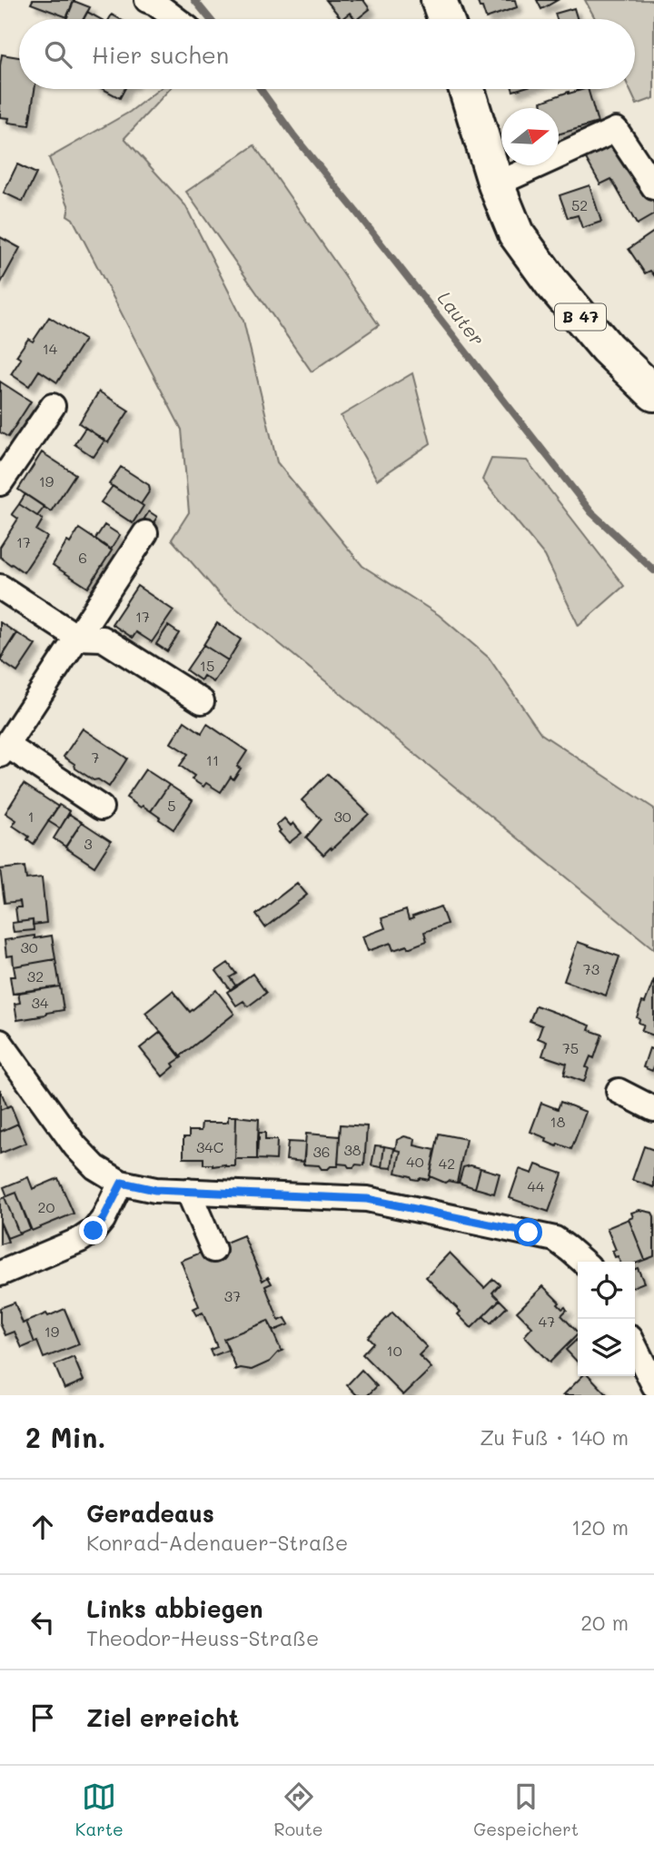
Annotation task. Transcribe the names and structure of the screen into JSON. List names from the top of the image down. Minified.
{"streets":{"main road":["B 47"]},"water":["Lauter"],"house_numbers":["52","14","19","17","6","17","15","7","11","5","1","30","3","30","73","32","34","75","18","34C","38","36","40","42","44","20","37","47","19","10"],"north":"right","page":{"search":"Hier suchen","heading":["2 Min.","Zu Fuß · 140 m"],"list":[["Geradeaus","Konrad-Adenauer-Straße","120 m"],["Links abbiegen","Theodor-Heuss-Straße","20 m"],"Ziel erreicht"],"nav":["Karte","Route","Gespeichert"]}}
